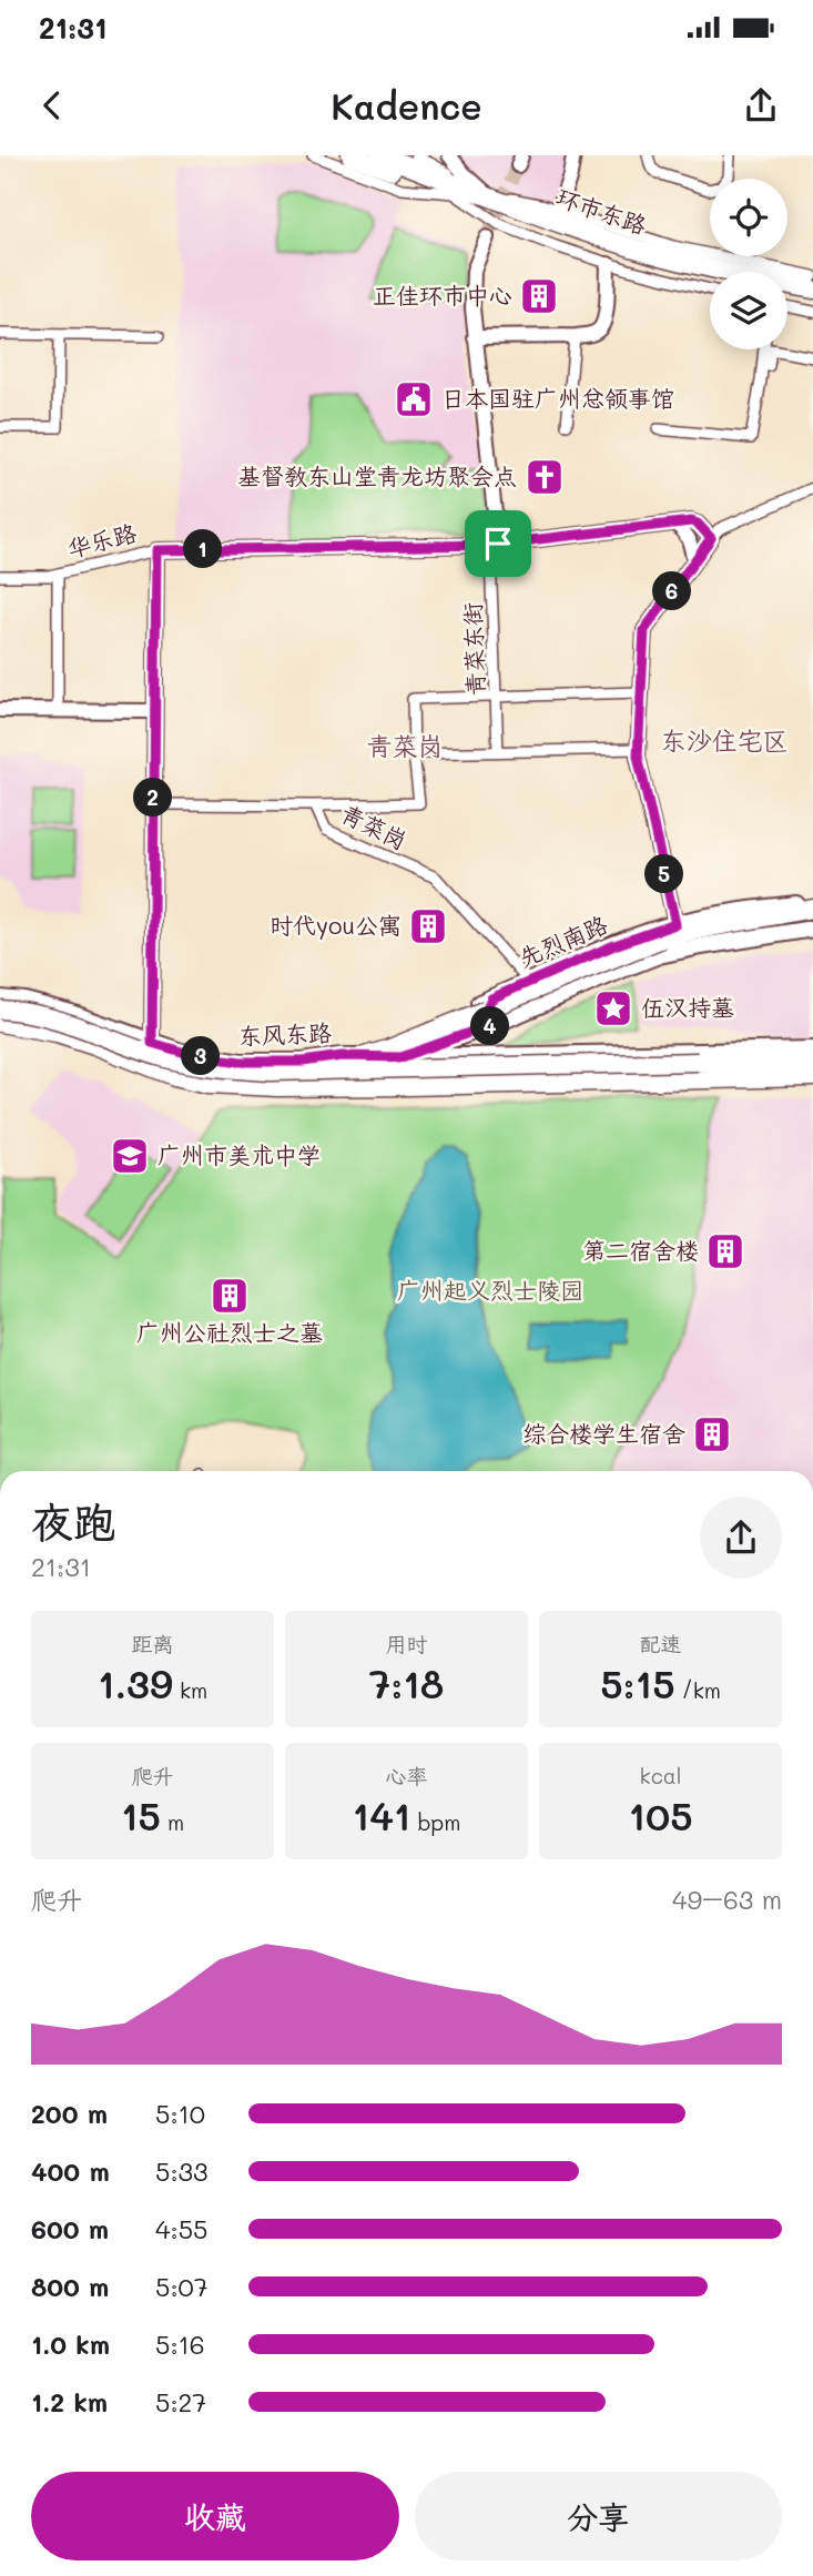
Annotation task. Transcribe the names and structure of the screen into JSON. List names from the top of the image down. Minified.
{"streets":{"highway":["环市东路"],"main road":["先烈南路","东风东路"],"street":["华乐路","青菜东街","青菜岗"]},"crossings":[["华乐路","青菜东街"],["青菜岗","先烈南路"],["先烈南路","东风东路"]],"districts":["东沙住宅区","青菜岗"],"parks":["广州起义烈士陵园"],"places":{"building":["正佳环市中心","时代you公寓","第二宿舍楼","广州公社烈士之墓","综合楼学生宿舍"],"public building":["日本国驻广州总领事馆"],"church":["基督教东山堂青龙坊聚会点"],"place":["伍汉持墓"],"school or university":["广州市美术中学"]},"page":{"status":"21:31","header":"Kadence","pins":["1","6","2","5","4","3"],"heading":["夜跑","21:31"],"stats":[["距离","1.39 km"],["用时","7:18"],["配速","5:15 /km"],["爬升","15 m"],["心率","141 bpm"],["kcal","105"]],"chart":["爬升","49–63 m"],"list":[{"name":"200 m","note":"5:10"},{"name":"400 m","note":"5:33"},{"name":"600 m","note":"4:55"},{"name":"800 m","note":"5:07"},{"name":"1.0 km","note":"5:16"},{"name":"1.2 km","note":"5:27"}],"buttons":["收藏","分享"]}}
